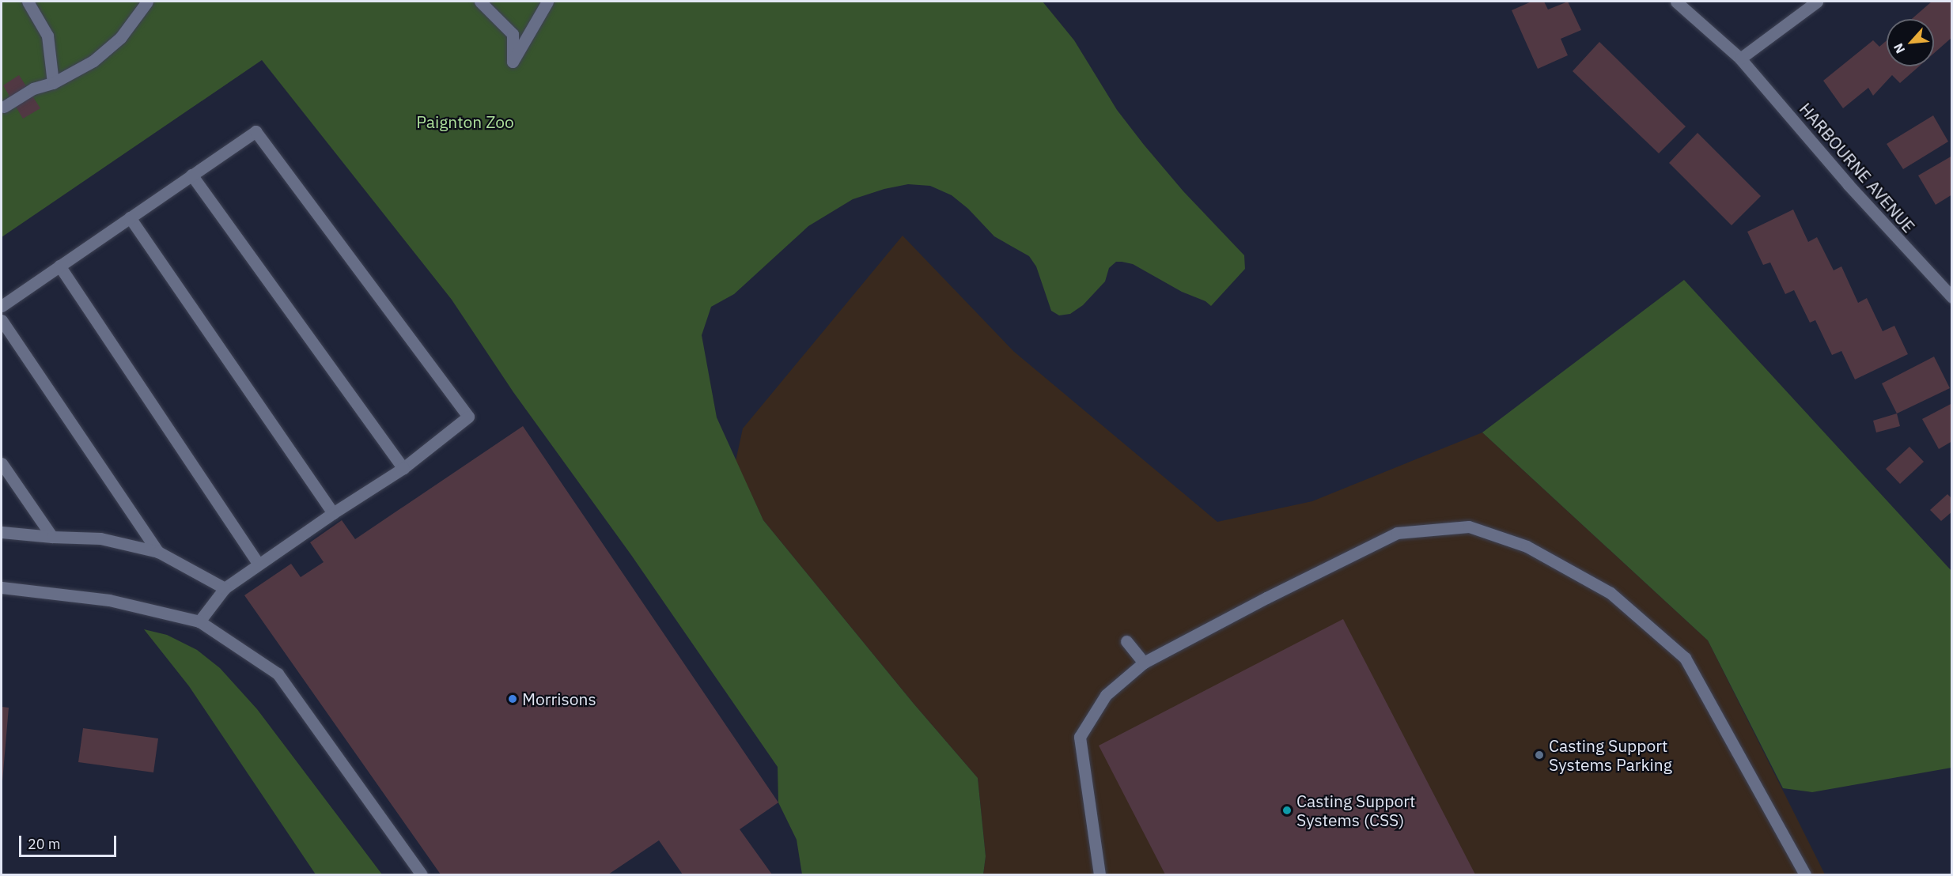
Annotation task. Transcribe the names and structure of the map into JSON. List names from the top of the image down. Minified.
{"streets":{"street":["HARBOURNE AVENUE"]},"parks":["Paignton Zoo"],"places":["Morrisons","Casting Support Systems Parking","Casting Support Systems (CSS)"],"scale_bar":"20 m","north":"bottom left"}
